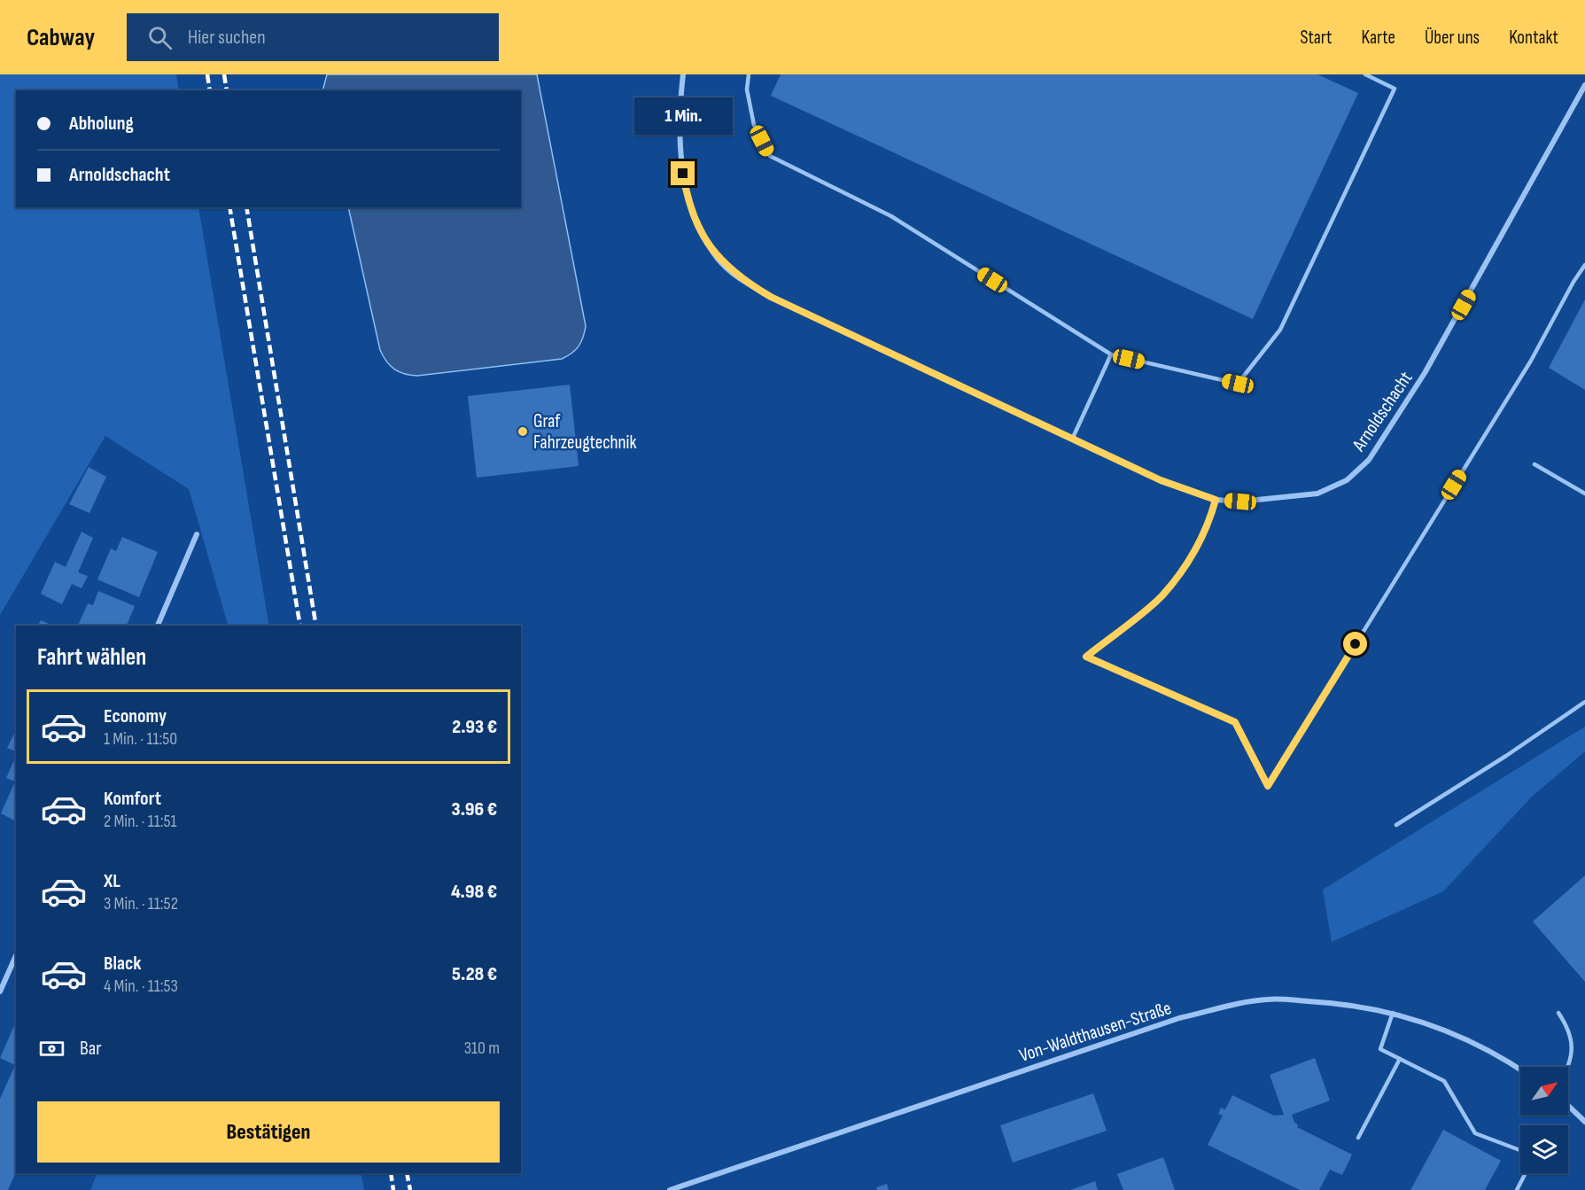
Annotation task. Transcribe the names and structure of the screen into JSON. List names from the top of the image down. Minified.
{"streets":{"street":["Arnoldschacht","Von-Waldthausen-Straße"]},"places":["Graf Fahrzeugtechnik"],"north":"top right","page":{"header":"Cabway","search":"Hier suchen","nav":["Start","Karte","Über uns","Kontakt"],"banner":["Abholung","Arnoldschacht"],"bubble":"1 Min.","heading":"Fahrt wählen","list":[{"name":"Economy","note":"1 Min. · 11:50","value":"2.93 €"},{"name":"Komfort","note":"2 Min. · 11:51","value":"3.96 €"},{"name":"XL","note":"3 Min. · 11:52","value":"4.98 €"},{"name":"Black","note":"4 Min. · 11:53","value":"5.28 €"}],"pay":["Bar","310 m"],"buttons":"Bestätigen"}}
